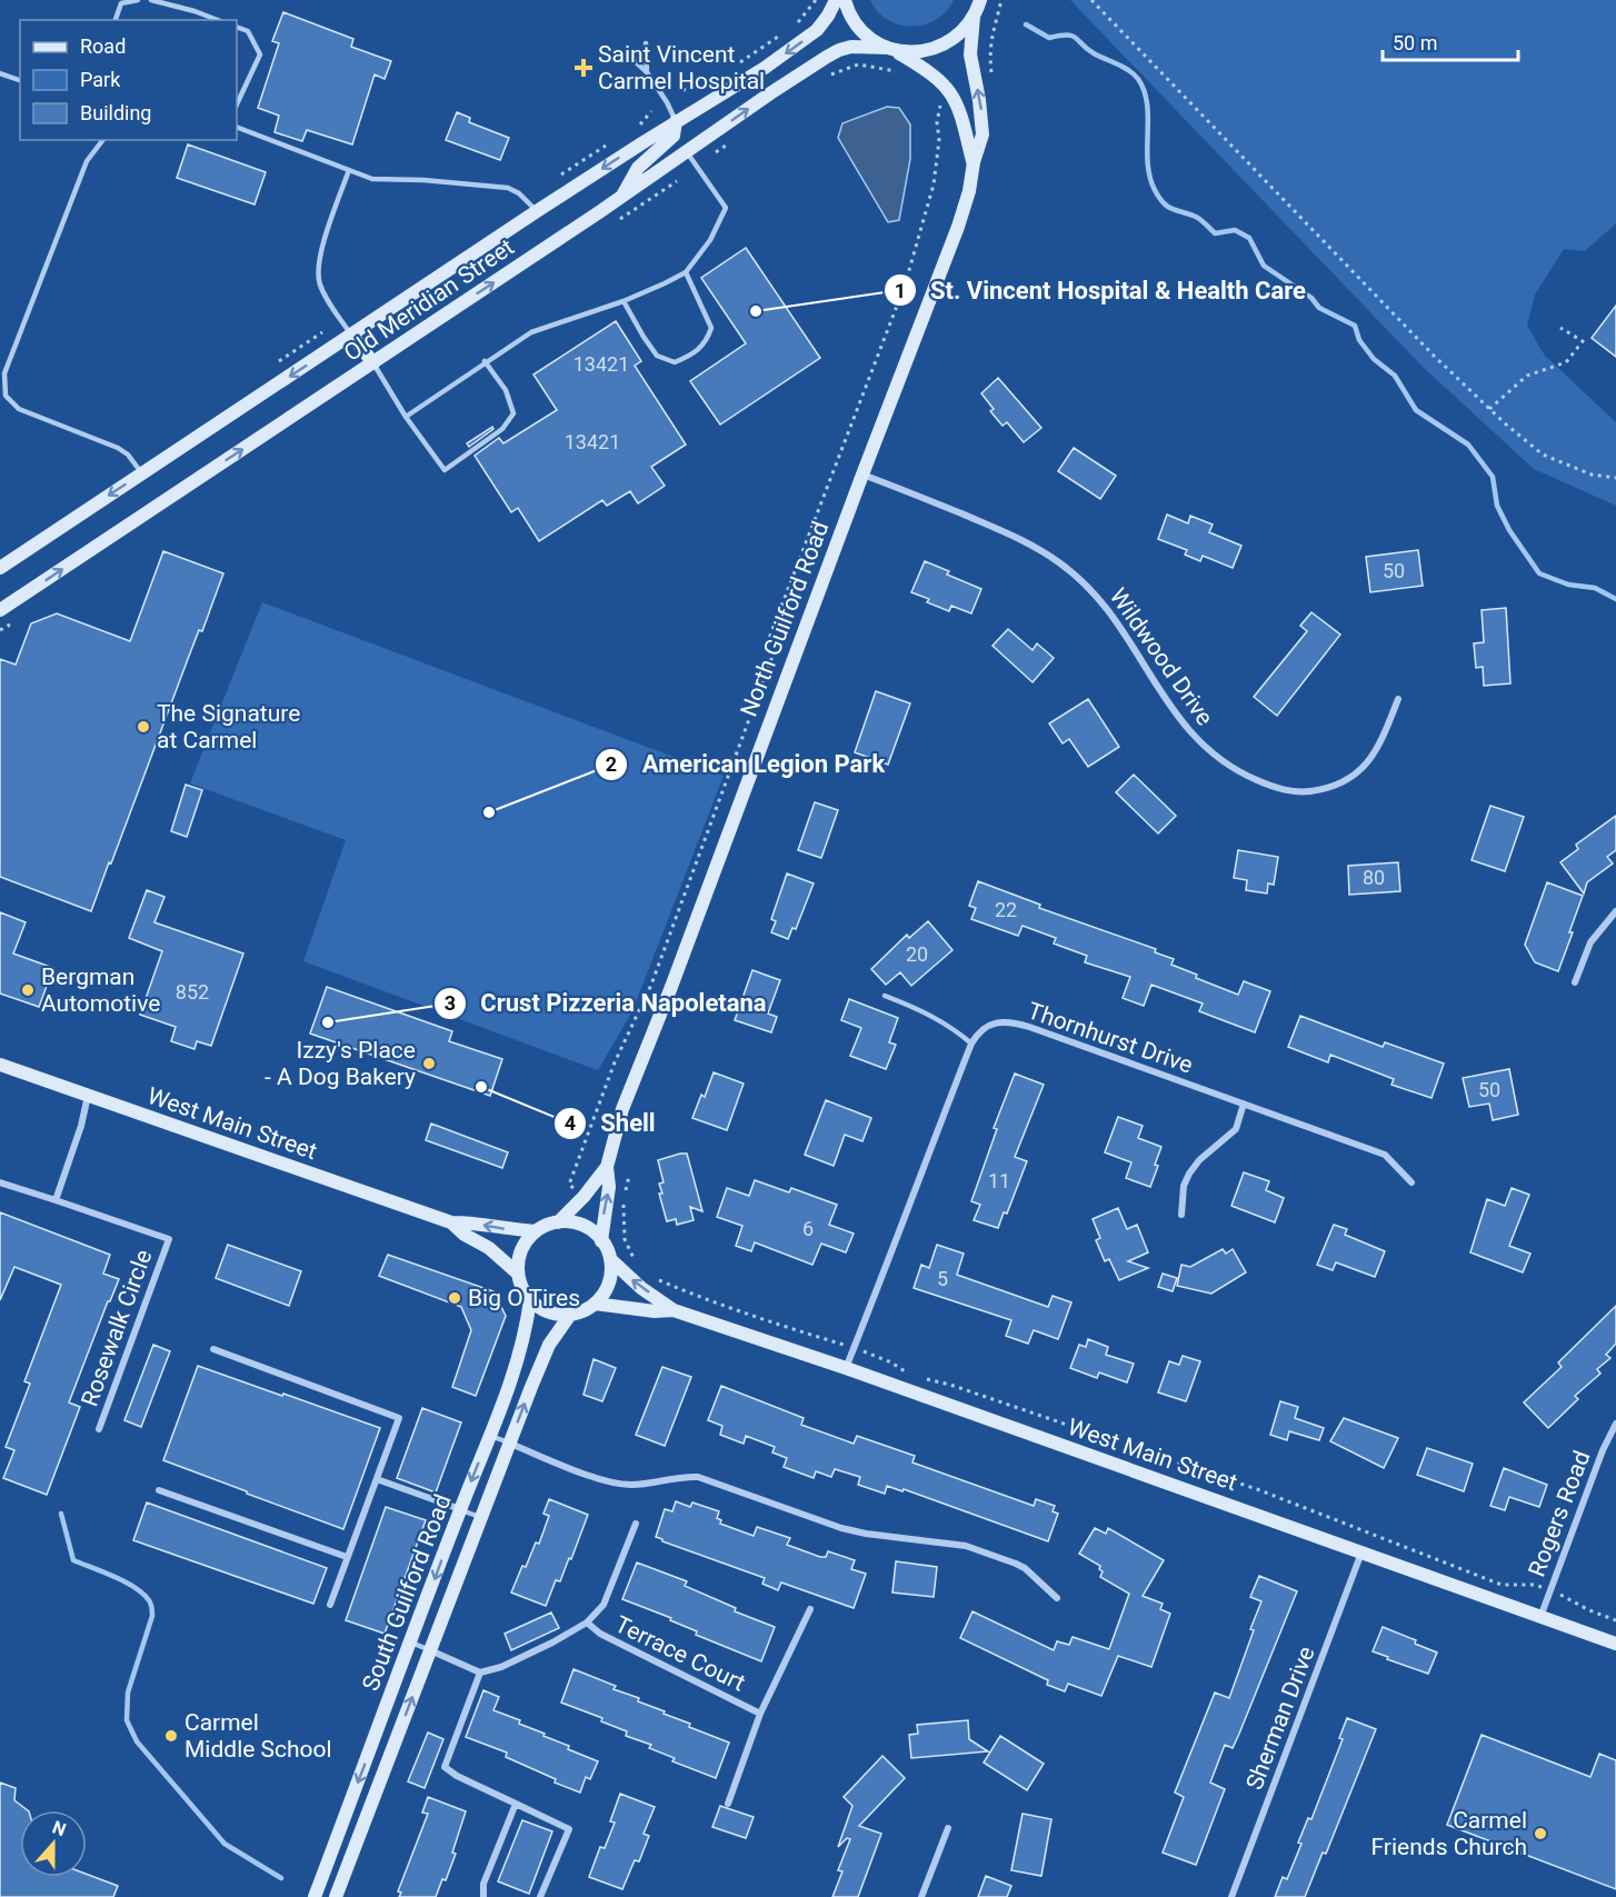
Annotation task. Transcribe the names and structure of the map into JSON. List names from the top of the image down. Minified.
{"streets":{"main road":["Old Meridian Street","North Guilford Road","West Main Street","South Guilford Road"],"street":["Wildwood Drive","Thornhurst Drive","Rosewalk Circle","Rogers Road","Terrace Court","Sherman Drive"]},"crossings":[["Old Meridian Street","North Guilford Road"],["North Guilford Road","Wildwood Drive"],["North Guilford Road","West Main Street"],["North Guilford Road","South Guilford Road"],["Thornhurst Drive","West Main Street"],["West Main Street","Rogers Road"],["West Main Street","South Guilford Road"],["West Main Street","Sherman Drive"]],"places":{"health":["Saint Vincent Carmel Hospital"],"other":["St. Vincent Hospital & Health Care","The Signature at Carmel","American Legion Park","Bergman Automotive","Crust Pizzeria Napoletana","Izzy's Place - A Dog Bakery","Shell","Big O Tires","Carmel Middle School","Carmel Friends Church"]},"house_numbers":["13421","13421","50","80","22","20","852","50","11","6","5"],"legend":["Road","Park","Building"],"scale_bar":"50 m","north":"top"}
